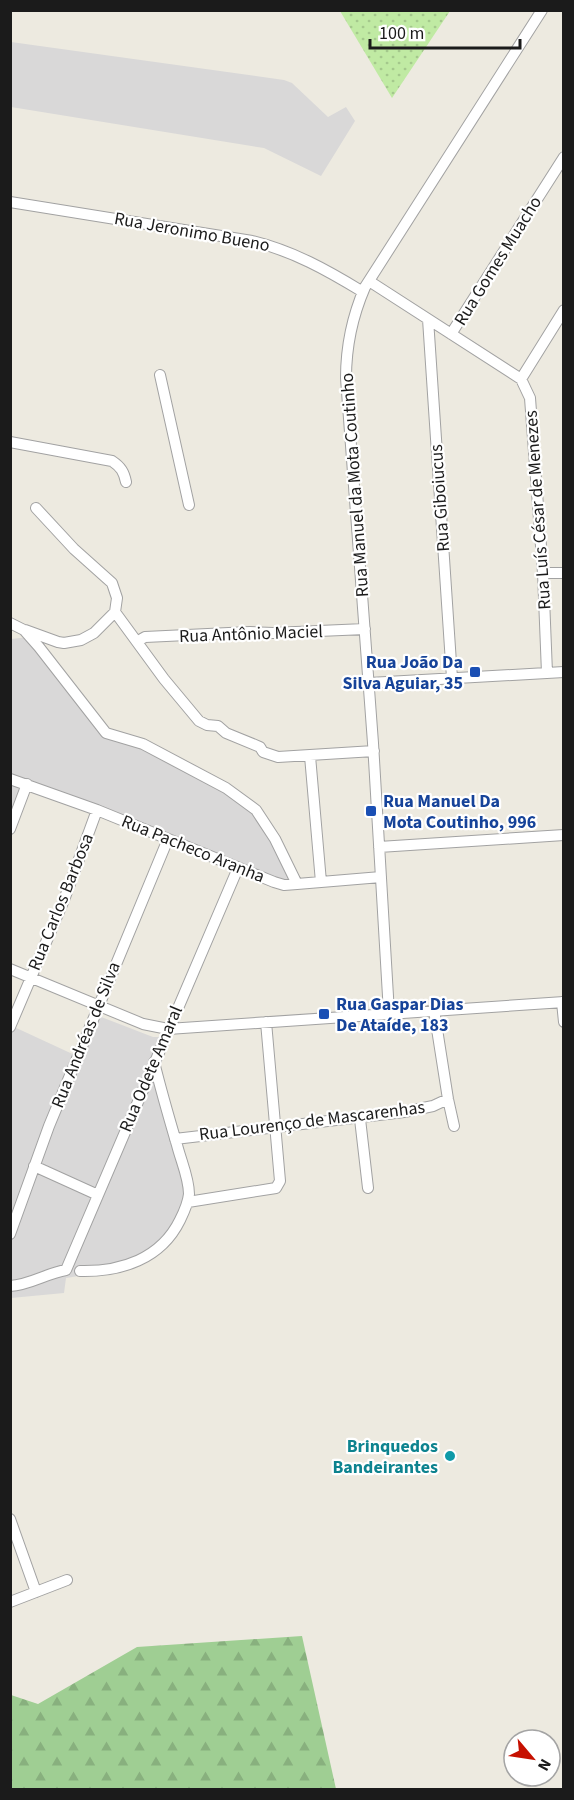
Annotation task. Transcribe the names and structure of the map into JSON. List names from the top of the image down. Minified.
{"streets":{"street":["Rua Jeronimo Bueno","Rua Gomes Muacho","Rua Manuel da Mota Coutinho","Rua Giboiucus","Rua Luís César de Menezes","Rua Antônio Maciel","Rua Pacheco Aranha","Rua Carlos Barbosa","Rua Andréas de Silva","Rua Odete Amaral","Rua Lourenço de Mascarenhas"]},"crossings":[["Rua Jeronimo Bueno","Rua Manuel da Mota Coutinho"],["Rua Manuel da Mota Coutinho","Rua Antônio Maciel"],["Rua Manuel da Mota Coutinho","Rua Pacheco Aranha"],["Rua Pacheco Aranha","Rua Carlos Barbosa"],["Rua Pacheco Aranha","Rua Andréas de Silva"],["Rua Pacheco Aranha","Rua Odete Amaral"]],"places":{"transit":["Rua João Da Silva Aguiar, 35","Rua Manuel Da Mota Coutinho, 996","Rua Gaspar Dias De Ataíde, 183"],"other":["Brinquedos Bandeirantes"]},"scale_bar":"100 m","north":"bottom right"}
